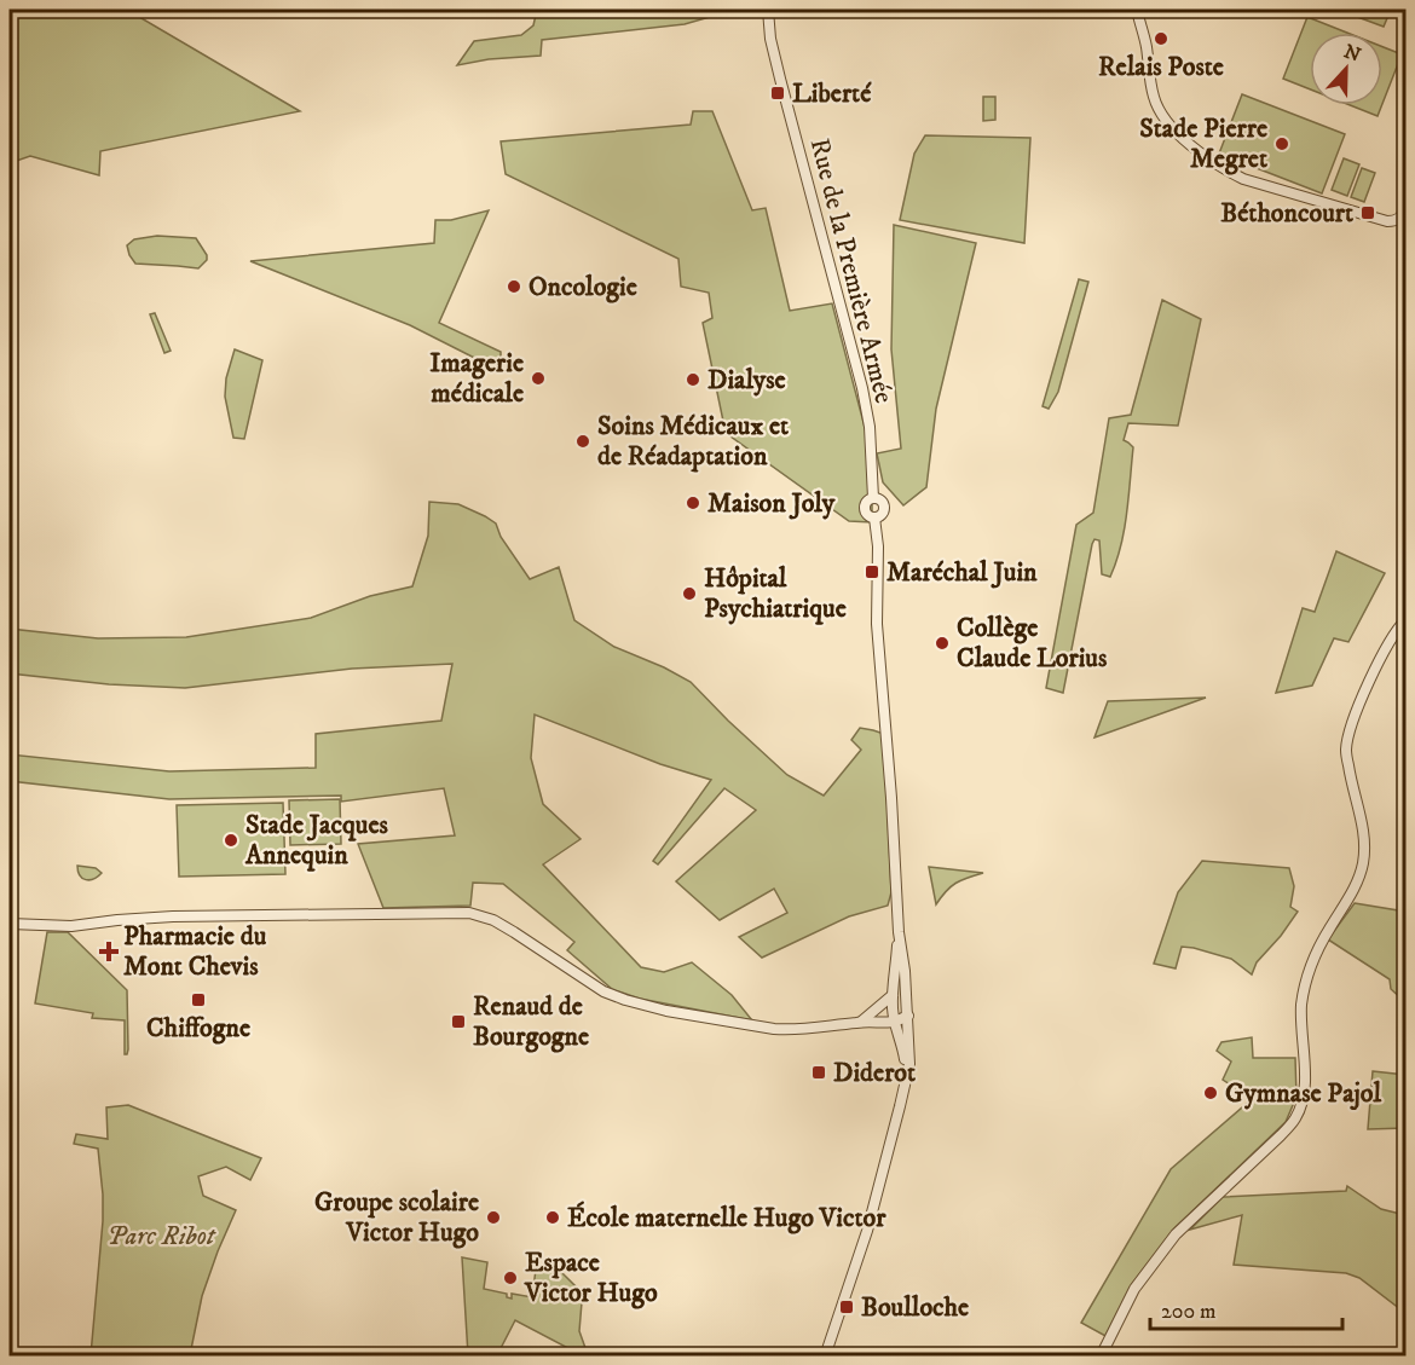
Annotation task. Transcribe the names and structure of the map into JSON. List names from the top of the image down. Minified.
{"streets":{"street":["Rue de la Première Armée"]},"parks":["Parc Ribot"],"places":{"other":["Relais Poste","Stade Pierre Megret","Oncologie","Imagerie médicale","Dialyse","Soins Médicaux et de Réadaptation","Maison Joly","Hôpital Psychiatrique","Collège Claude Lorius","Stade Jacques Annequin","Gymnase Pajol","Groupe scolaire Victor Hugo","École maternelle Hugo Victor","Espace Victor Hugo"],"transit":["Liberté","Béthoncourt","Maréchal Juin","Chiffogne","Renaud de Bourgogne","Diderot","Boulloche"],"health":["Pharmacie du Mont Chevis"]},"scale_bar":"200 m","north":"top"}
